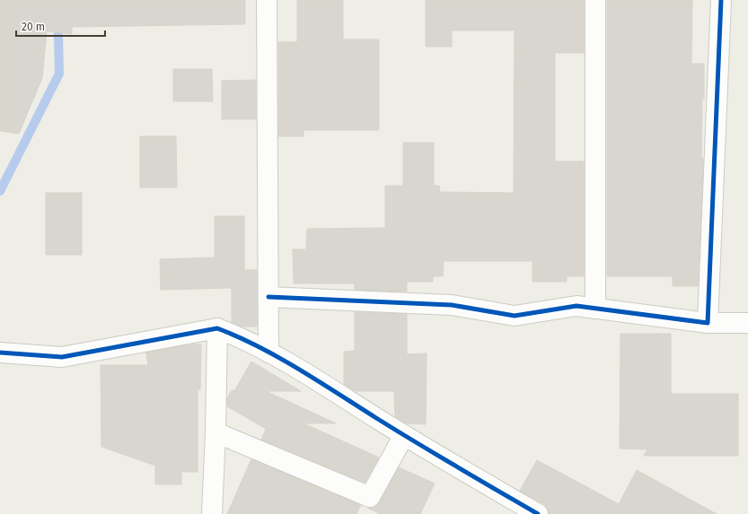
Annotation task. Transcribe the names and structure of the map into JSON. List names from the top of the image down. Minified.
{"scale_bar":"20 m"}
